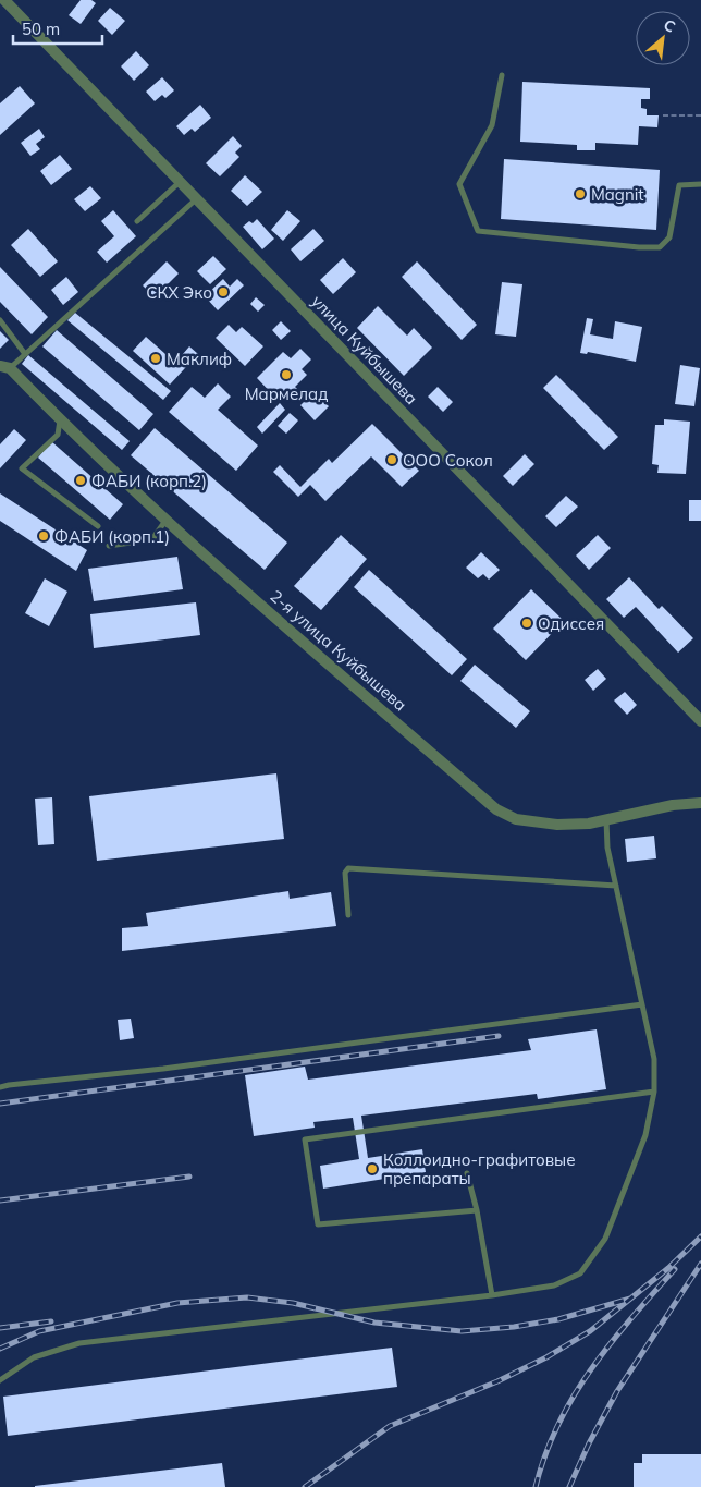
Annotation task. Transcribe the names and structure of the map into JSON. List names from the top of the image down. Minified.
{"streets":{"street":["улица Куйбышева","2-я улица Куйбышева"]},"places":["Magnit","СКХ Эко","Маклиф","Мармелад","ООО Сокол","ФАБИ (корп.2)","ФАБИ (корп.1)","Одиссея","Коллоидно-графитовые препараты"],"scale_bar":"50 m","north":"top right"}
